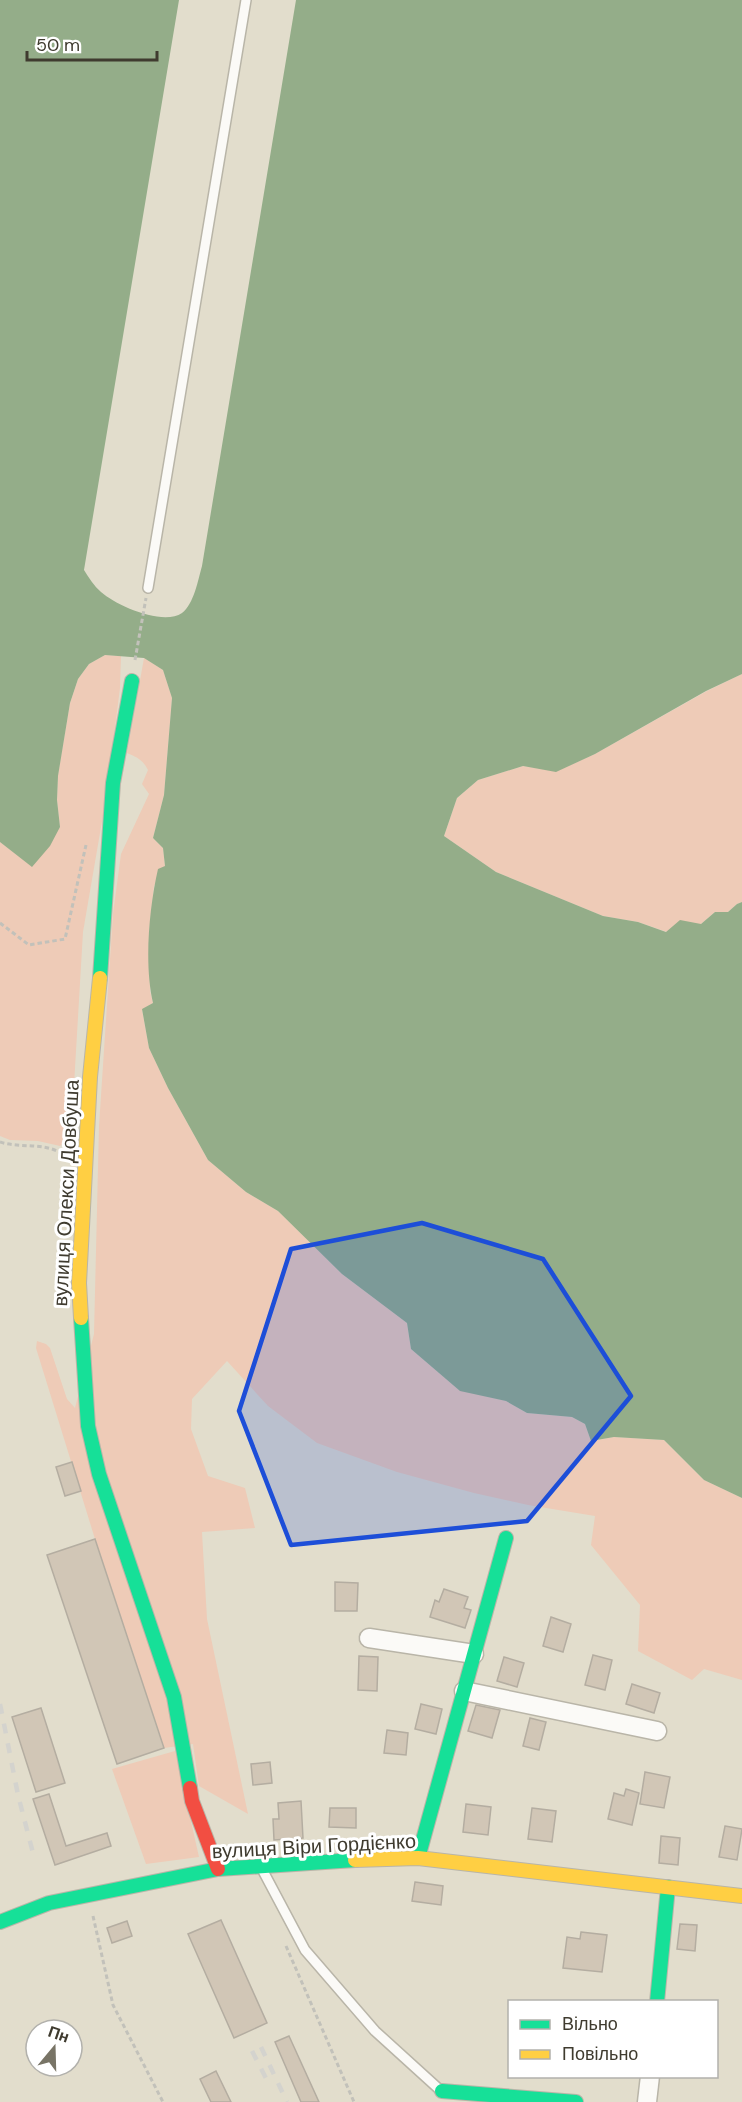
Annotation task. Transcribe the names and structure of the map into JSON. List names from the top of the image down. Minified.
{"streets":{"street":["вулиця Олекси Довбуша","вулиця Віри Гордієнко"]},"crossings":[["вулиця Олекси Довбуша","вулиця Віри Гордієнко"]],"legend":["Вільно","Повільно"],"scale_bar":"50 m","north":"top"}
